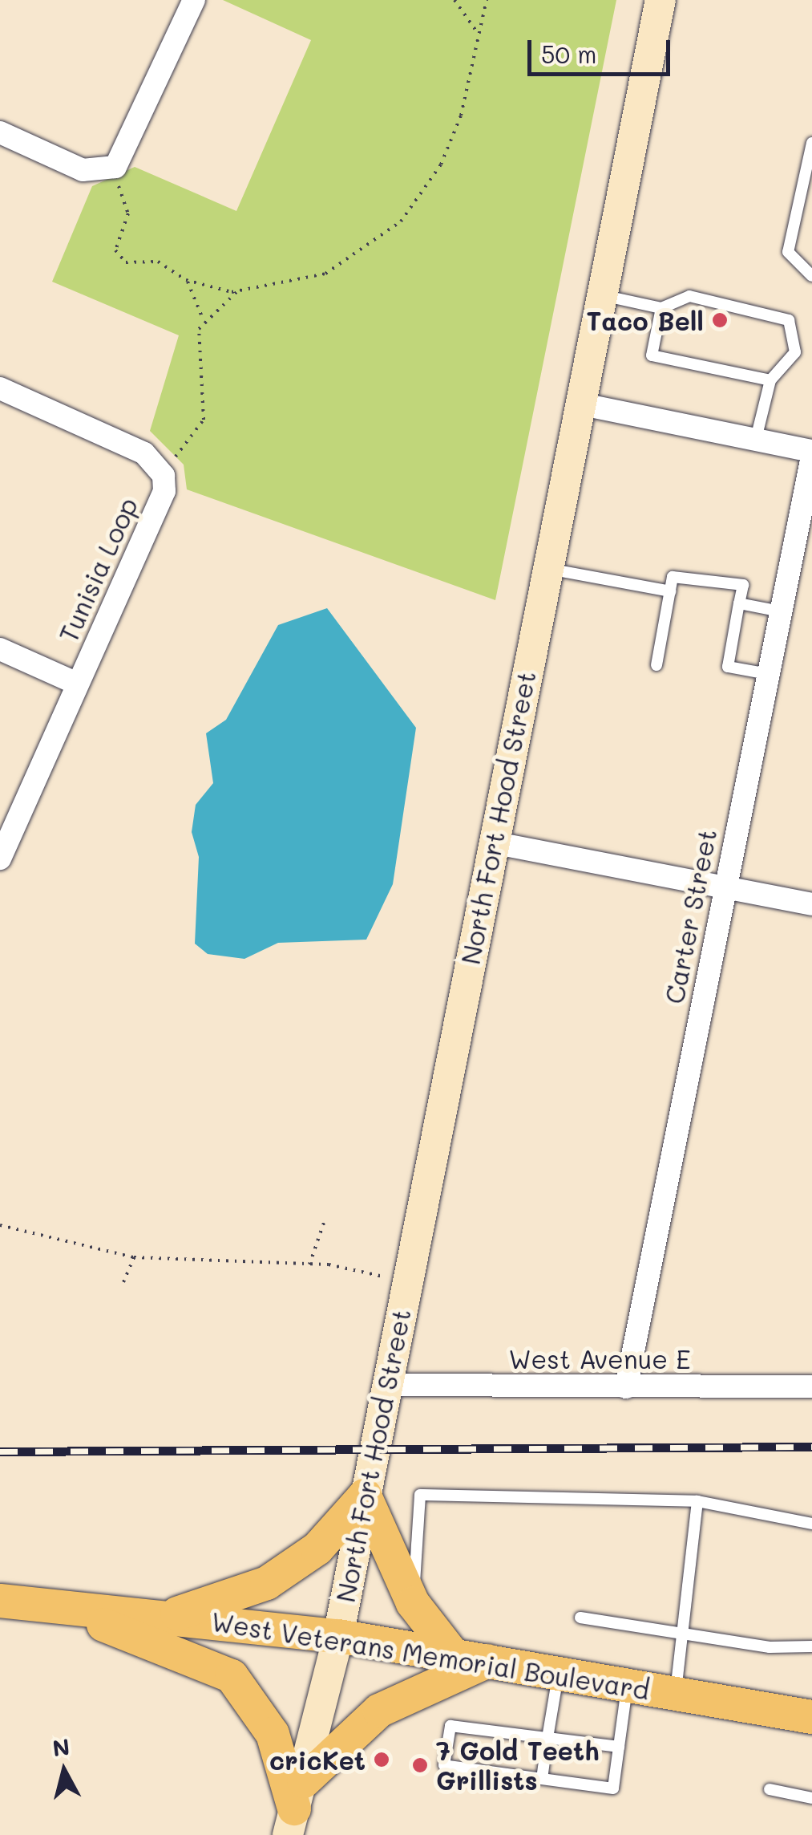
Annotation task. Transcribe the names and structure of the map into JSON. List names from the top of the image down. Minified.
{"streets":{"main road":["North Fort Hood Street","West Veterans Memorial Boulevard"],"street":["Tunisia Loop","Carter Street","West Avenue E"]},"crossings":[["North Fort Hood Street","West Avenue E"],["North Fort Hood Street","West Veterans Memorial Boulevard"],["Carter Street","West Avenue E"]],"places":["Taco Bell","cricKet","7 Gold Teeth Grillists"],"scale_bar":"50 m","north":"top"}
